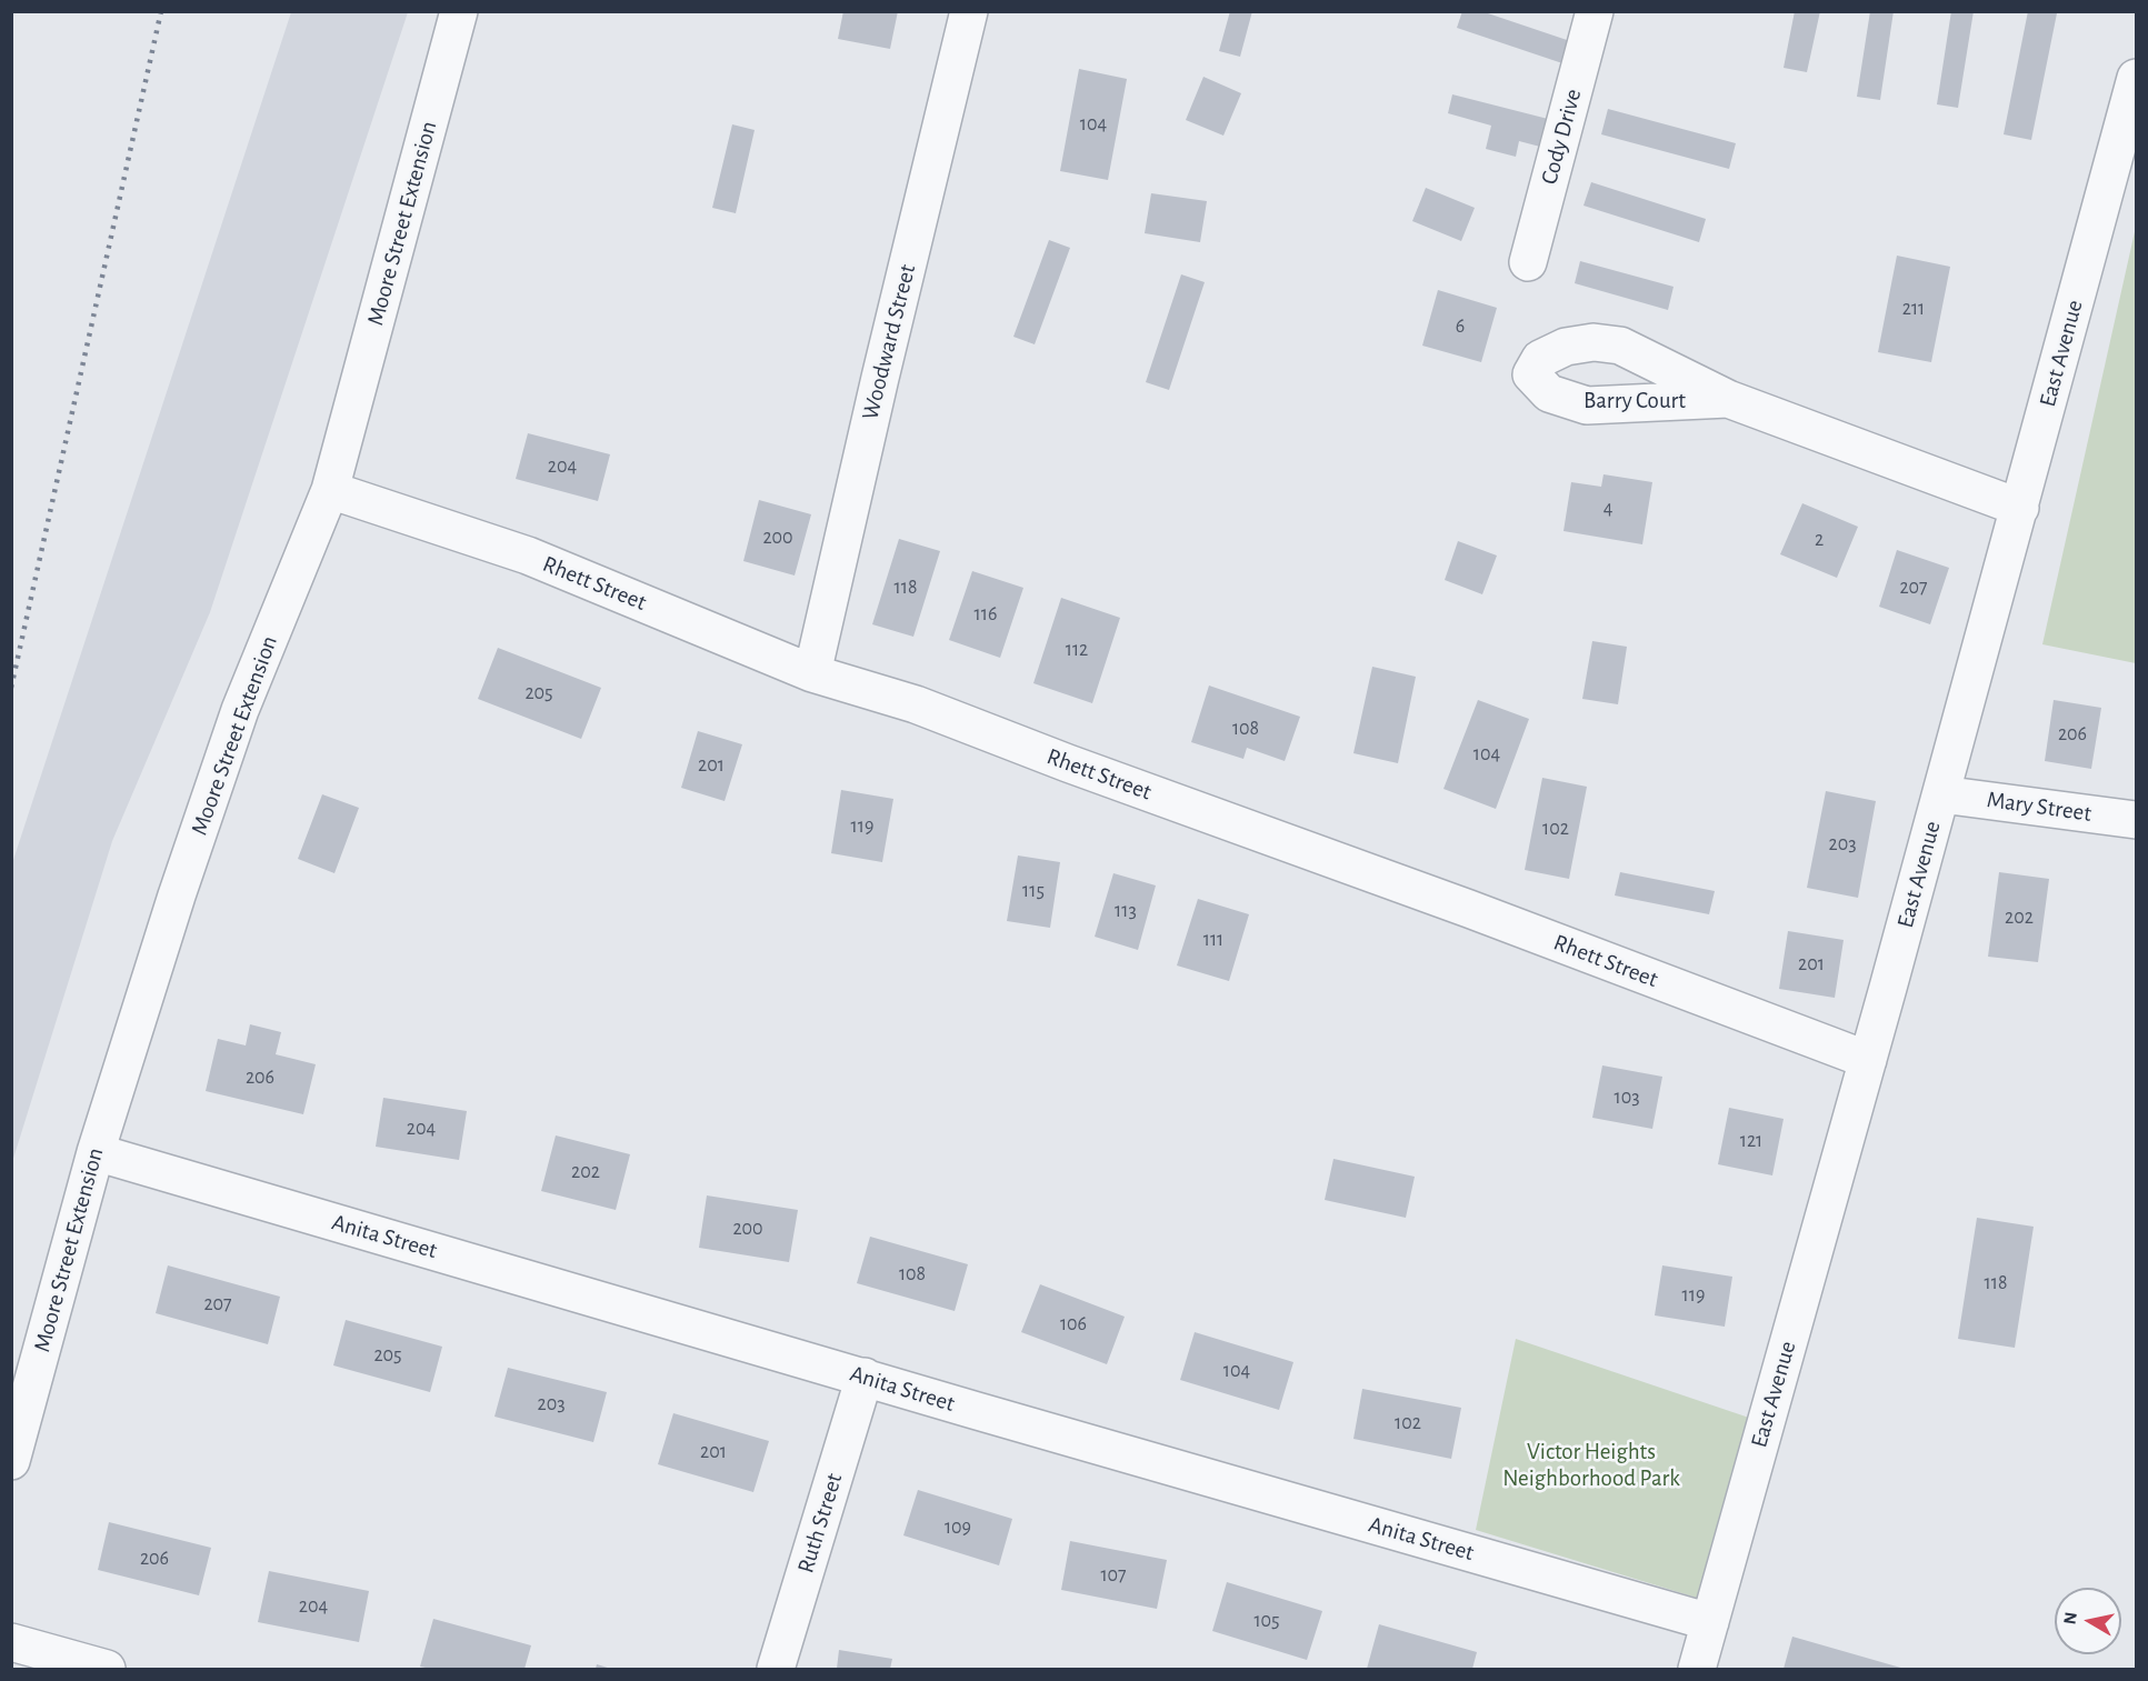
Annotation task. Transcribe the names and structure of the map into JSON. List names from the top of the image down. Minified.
{"streets":{"street":["Cody Drive","Moore Street Extension","Woodward Street","East Avenue","Rhett Street","Mary Street","Anita Street","Ruth Street"]},"crossings":[["Moore Street Extension","Rhett Street"],["Moore Street Extension","Anita Street"],["Woodward Street","Rhett Street"],["East Avenue","Rhett Street"],["East Avenue","Mary Street"],["East Avenue","Anita Street"],["Anita Street","Ruth Street"]],"parks":["Victor Heights Neighborhood Park"],"house_numbers":["104","211","6","204","4","200","2","118","207","116","112","205","108","206","104","201","119","102","203","115","113","202","111","201","206","103","204","121","202","200","108","118","119","207","106","205","104","203","102","201","109","206","107","204","105"],"north":"left"}
